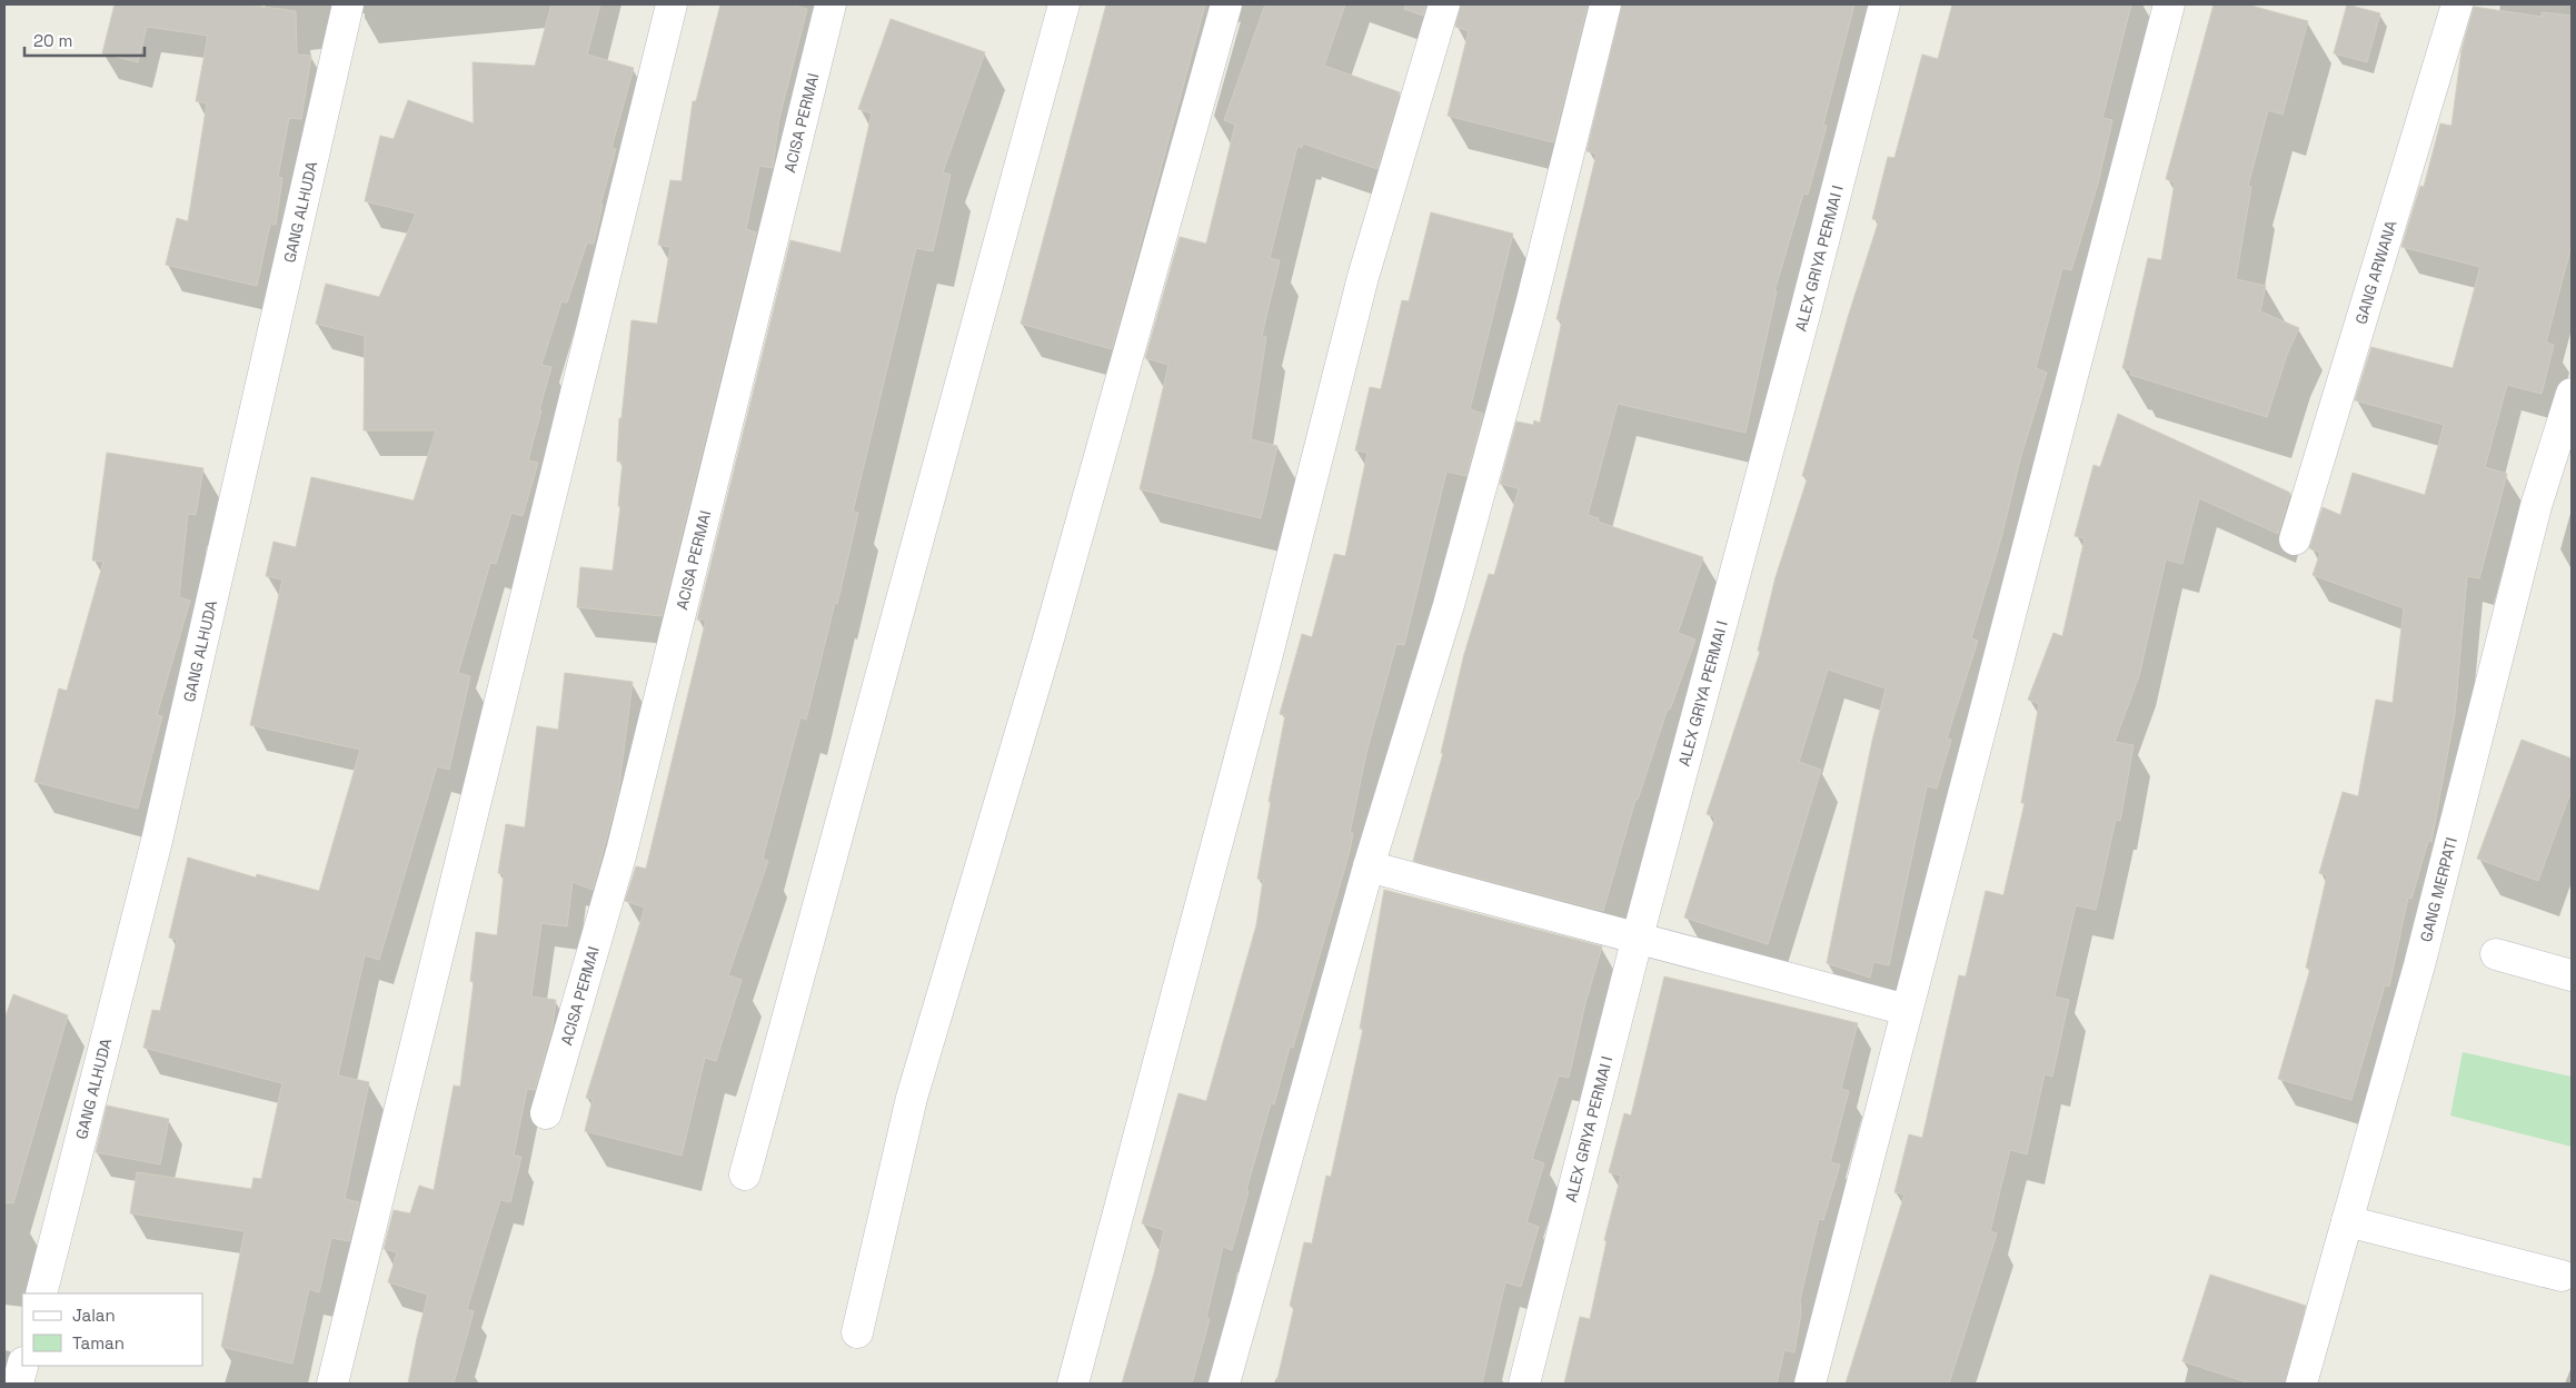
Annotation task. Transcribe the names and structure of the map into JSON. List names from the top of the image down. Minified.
{"streets":{"street":["ACISA PERMAI","GANG ALHUDA","ALEX GRIYA PERMAI I","GANG ARWANA","GANG MERPATI"]},"legend":["Jalan","Taman"],"scale_bar":"20 m"}
